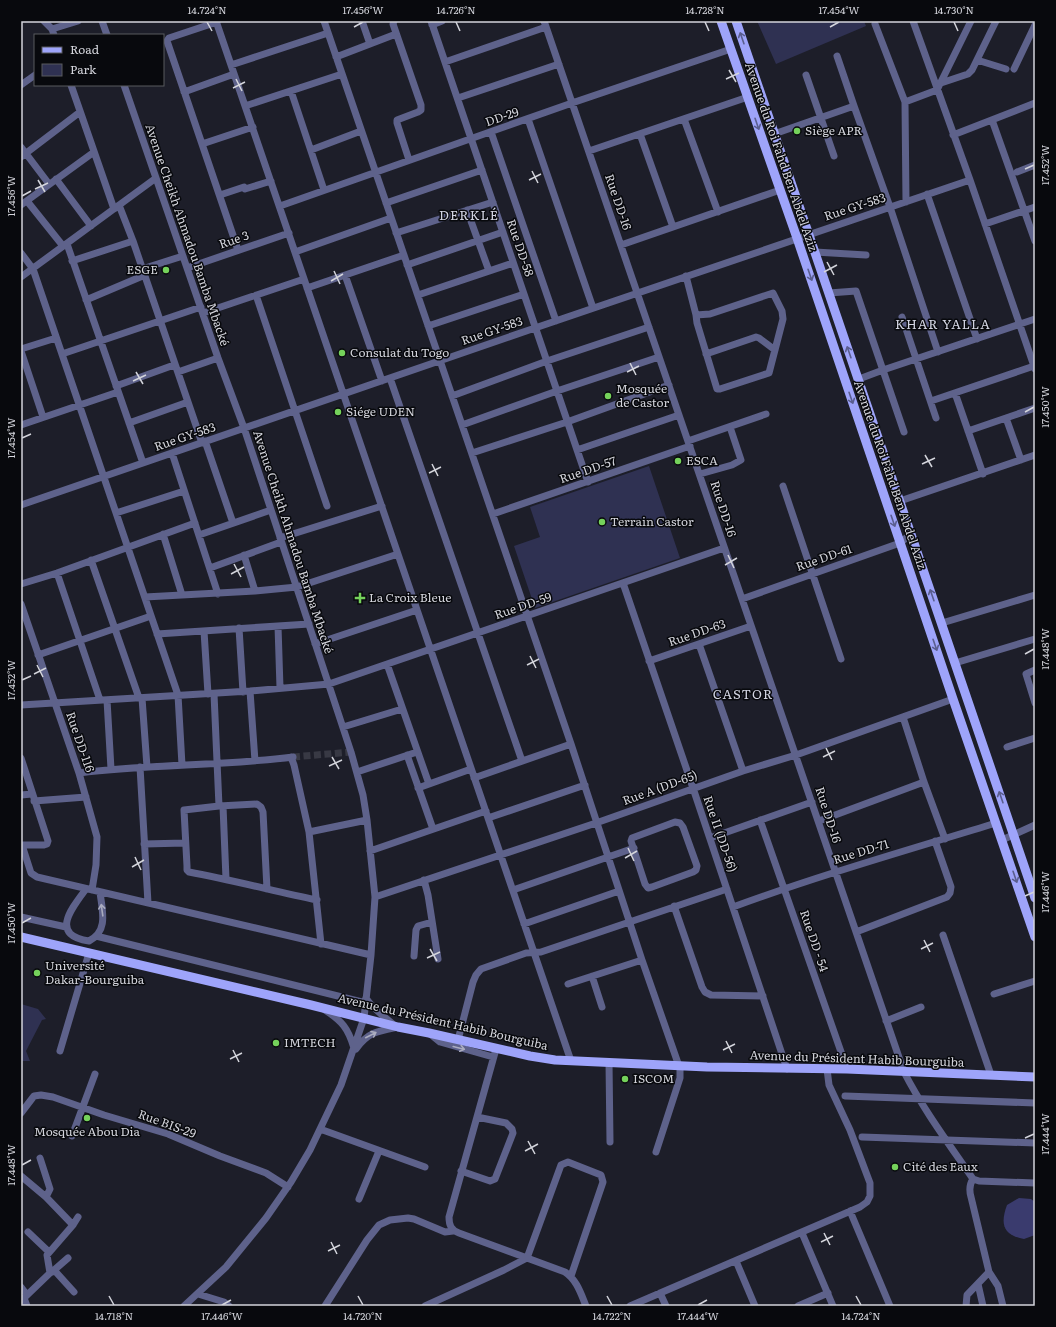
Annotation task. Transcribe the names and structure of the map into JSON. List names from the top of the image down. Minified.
{"streets":{"main road":["Avenue du Roi Fahd Ben Abdel Aziz","Avenue du Président Habib Bourguiba"],"street":["DD-29","Rue DD-16","Rue GY-583","Avenue Cheikh Ahmadou Bamba Mbacké","Rue 3","Rue DD-58","Rue DD-57","Rue DD-61","Rue DD-59","Rue DD-63","Rue DD-116","Rue A (DD-65)","Rue II (DD-56)","Rue DD-71","Rue DD - 54","Rue BIS-29"]},"crossings":[["DD-29","Avenue du Roi Fahd Ben Abdel Aziz"],["DD-29","Rue DD-16"],["DD-29","Rue DD-58"],["Avenue du Roi Fahd Ben Abdel Aziz","Rue GY-583"],["Avenue du Roi Fahd Ben Abdel Aziz","Rue DD-61"],["Avenue du Roi Fahd Ben Abdel Aziz","Rue A (DD-65)"],["Avenue du Roi Fahd Ben Abdel Aziz","Rue DD-71"],["Rue DD-16","Rue GY-583"],["Rue DD-16","Rue DD-57"],["Rue DD-16","Rue DD-61"],["Rue DD-16","Rue DD-59"],["Rue DD-16","Rue DD-63"],["Rue DD-16","Rue A (DD-65)"],["Rue DD-16","Rue DD-71"],["Rue DD-16","Avenue du Président Habib Bourguiba"],["Rue GY-583","Avenue Cheikh Ahmadou Bamba Mbacké"],["Rue GY-583","Rue DD-58"],["Avenue Cheikh Ahmadou Bamba Mbacké","Rue 3"],["Avenue Cheikh Ahmadou Bamba Mbacké","Rue DD-59"],["Avenue Cheikh Ahmadou Bamba Mbacké","Rue A (DD-65)"],["Avenue Cheikh Ahmadou Bamba Mbacké","Avenue du Président Habib Bourguiba"],["Avenue Cheikh Ahmadou Bamba Mbacké","Rue BIS-29"],["Rue DD-58","Rue DD-57"],["Rue DD-59","Rue DD-116"],["Rue DD-59","Rue II (DD-56)"],["Rue DD-63","Rue II (DD-56)"],["Rue A (DD-65)","Rue II (DD-56)"],["Rue II (DD-56)","Rue DD-71"],["Rue II (DD-56)","Avenue du Président Habib Bourguiba"],["Rue DD-71","Rue DD - 54"],["Rue DD - 54","Avenue du Président Habib Bourguiba"]],"districts":["DERKLÉ","KHAR YALLA","CASTOR"],"places":{"other":["Siège APR","ESGE","Consulat du Togo","Mosquée de Castor","Siége UDEN","ESCA","Terrain Castor","Université Dakar-Bourguiba","IMTECH","ISCOM","Mosquée Abou Dia","Cité des Eaux"],"health":["La Croix Bleue"]},"legend":["Road","Park"],"coordinates":["14.724°N","17.456°W","14.726°N","14.728°N","17.454°W","14.730°N","17.452°W","17.450°W","17.448°W","17.446°W","17.444°W","14.718°N","14.720°N","14.722°N"]}
